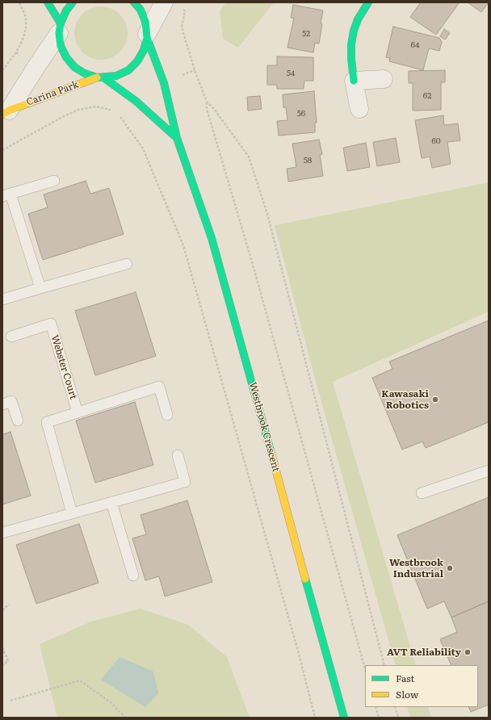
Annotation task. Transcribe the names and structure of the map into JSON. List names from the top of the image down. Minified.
{"streets":{"street":["Carina Park","Westbrook Crescent"],"lane":["Webster Court"]},"crossings":[["Carina Park","Westbrook Crescent"]],"places":["Kawasaki Robotics","Westbrook Industrial","AVT Reliability"],"house_numbers":["52","64","54","62","56","60","58"],"legend":["Fast","Slow"]}
